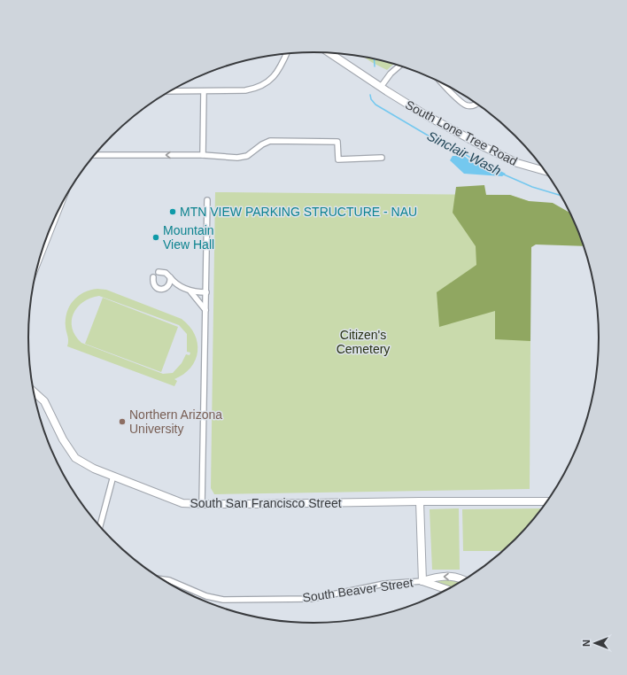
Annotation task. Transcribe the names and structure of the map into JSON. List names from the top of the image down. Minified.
{"streets":{"street":["South Lone Tree Road","South San Francisco Street","South Beaver Street"]},"water":["Sinclair Wash"],"parks":["Citizen's Cemetery"],"places":["MTN VIEW PARKING STRUCTURE - NAU","Mountain View Hall","Northern Arizona University"],"north":"left"}
